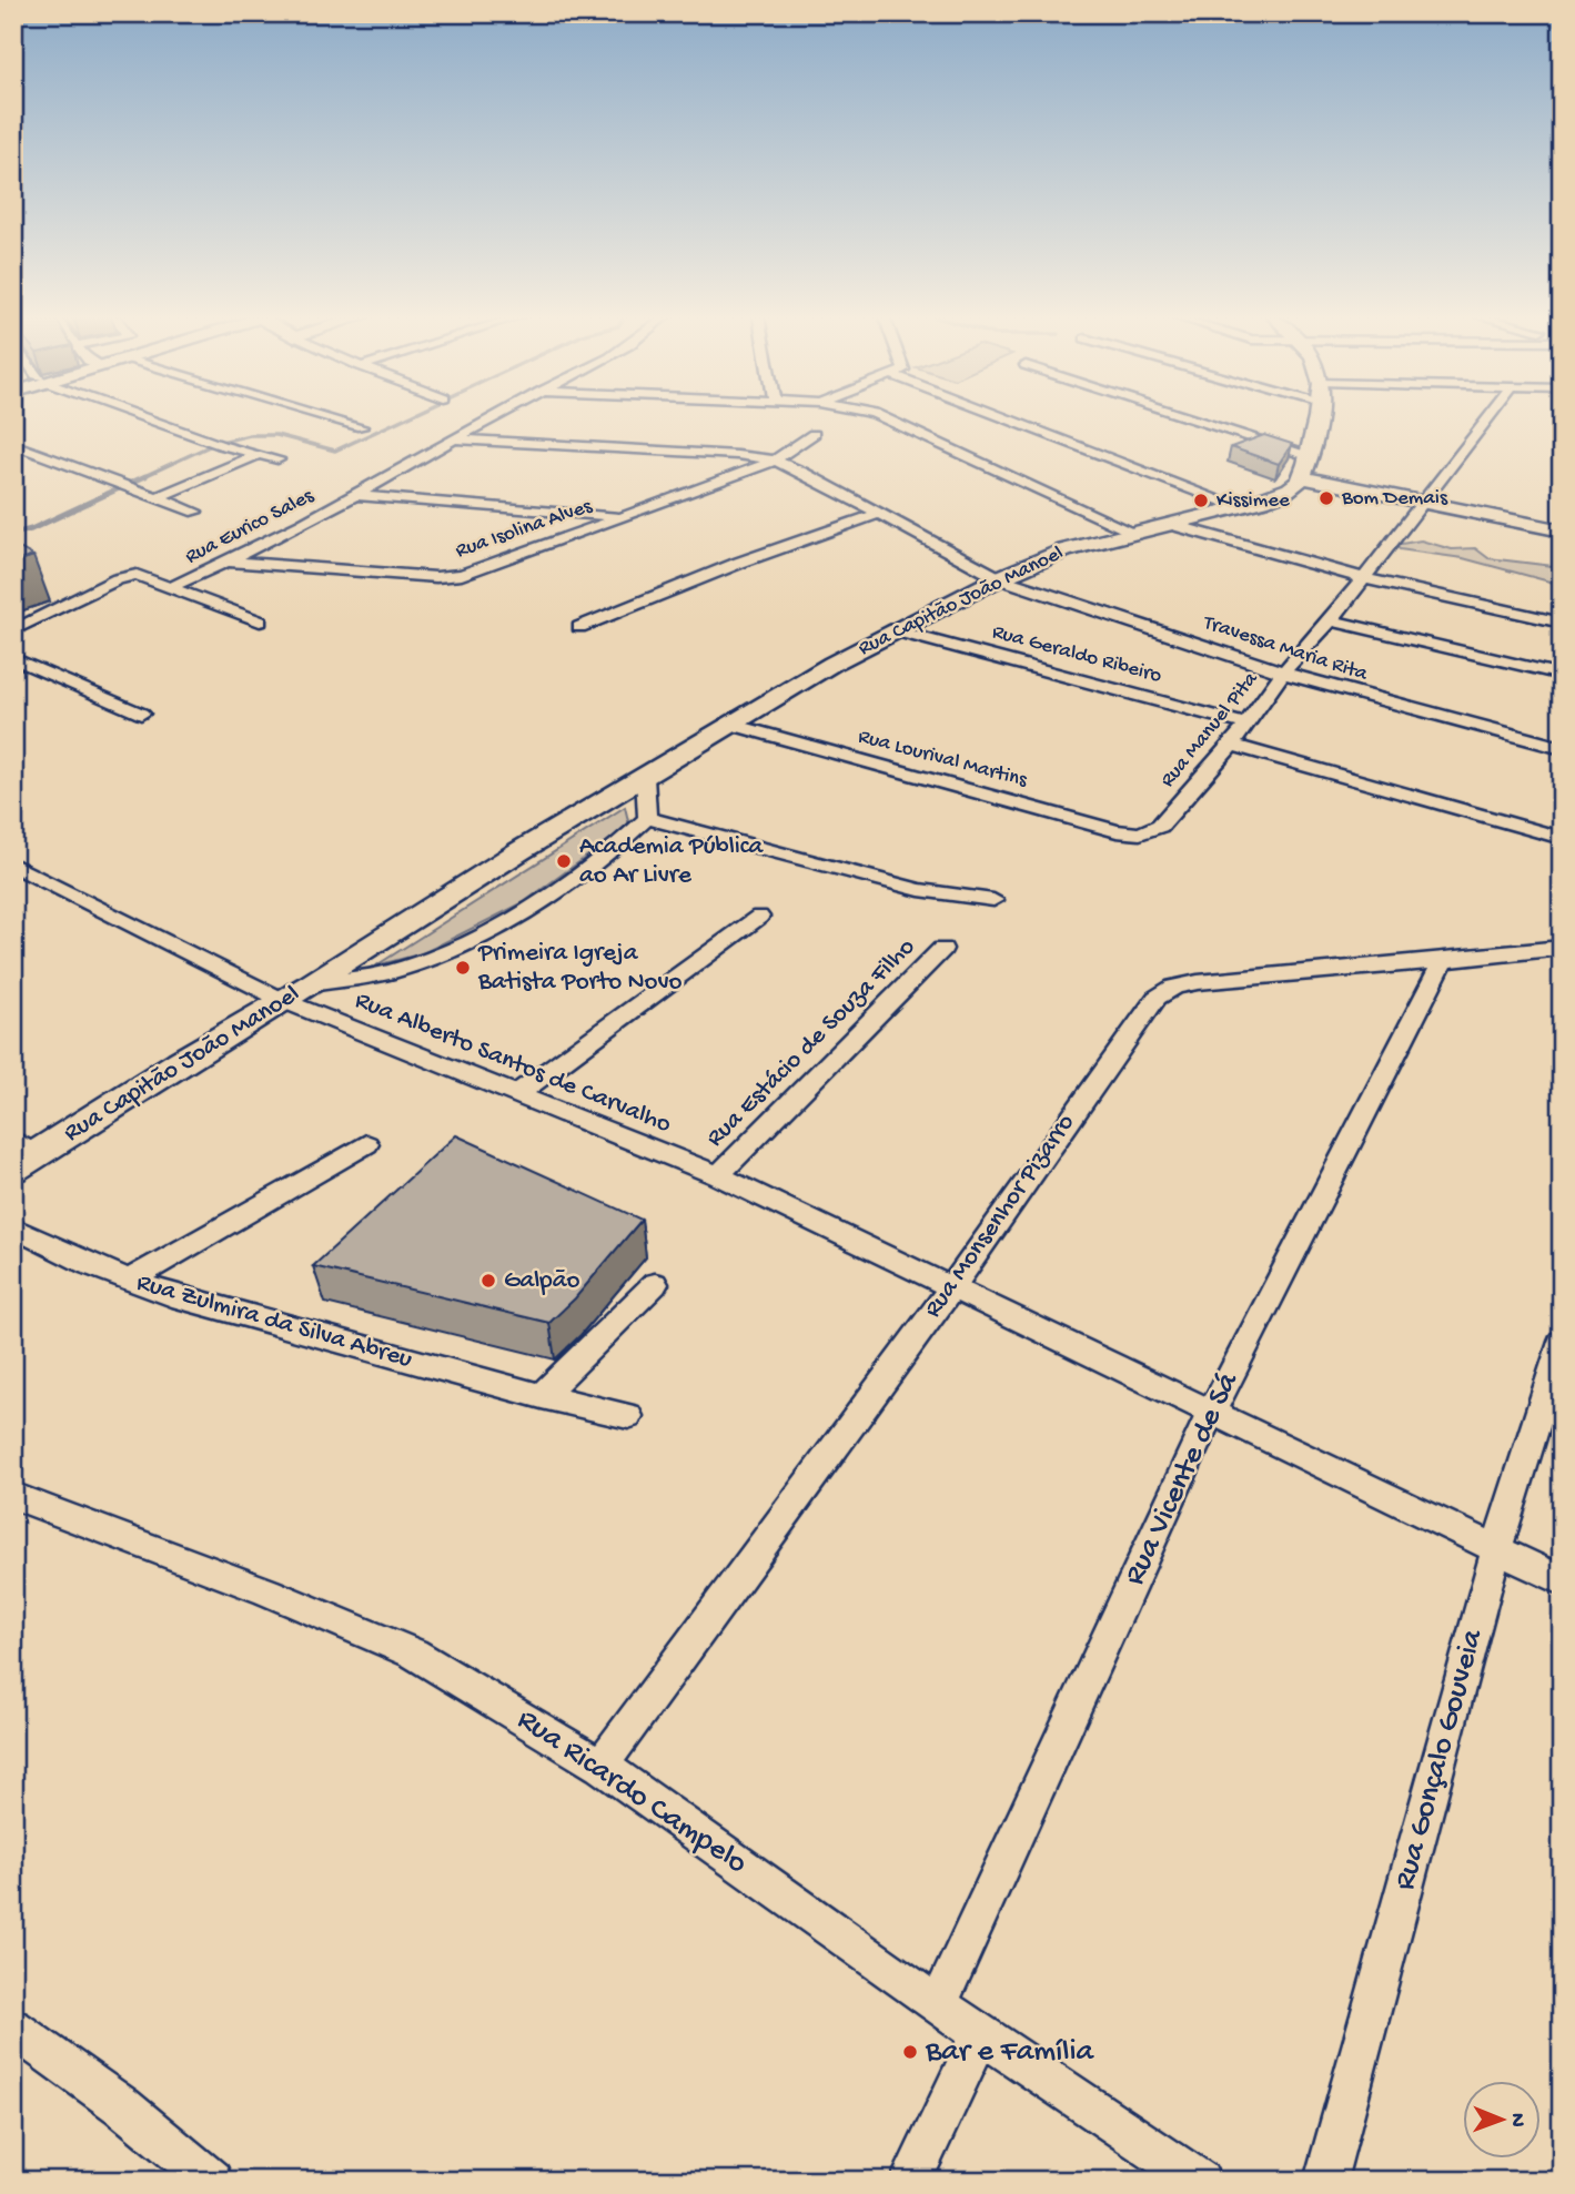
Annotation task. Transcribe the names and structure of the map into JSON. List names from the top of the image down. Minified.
{"streets":{"main road":["Rua Capitão João Manoel"],"street":["Rua Eurico Sales","Rua Isolina Alves","Travessa Maria Rita","Rua Geraldo Ribeiro","Rua Manuel Pita","Rua Lourival Martins","Rua Estácio de Souza Filho","Rua Alberto Santos de Carvalho","Rua Monsenhor Pizarro","Rua Zulmira da Silva Abreu","Rua Vicente de Sá","Rua Gonçalo Gouveia","Rua Ricardo Campelo"]},"crossings":[["Rua Eurico Sales","Rua Isolina Alves"],["Rua Eurico Sales","Travessa Maria Rita"],["Rua Isolina Alves","Travessa Maria Rita"],["Rua Capitão João Manoel","Travessa Maria Rita"],["Rua Capitão João Manoel","Rua Geraldo Ribeiro"],["Rua Capitão João Manoel","Rua Lourival Martins"],["Rua Capitão João Manoel","Rua Alberto Santos de Carvalho"],["Travessa Maria Rita","Rua Manuel Pita"],["Rua Geraldo Ribeiro","Rua Manuel Pita"],["Rua Manuel Pita","Rua Lourival Martins"],["Rua Estácio de Souza Filho","Rua Alberto Santos de Carvalho"],["Rua Alberto Santos de Carvalho","Rua Monsenhor Pizarro"],["Rua Alberto Santos de Carvalho","Rua Vicente de Sá"],["Rua Alberto Santos de Carvalho","Rua Gonçalo Gouveia"],["Rua Monsenhor Pizarro","Rua Vicente de Sá"],["Rua Monsenhor Pizarro","Rua Ricardo Campelo"],["Rua Vicente de Sá","Rua Ricardo Campelo"]],"places":["Bom Demais","Kissimee","Academia Pública ao Ar Livre","Primeira Igreja Batista Porto Novo","Galpão","Bar e Família"],"north":"right"}
